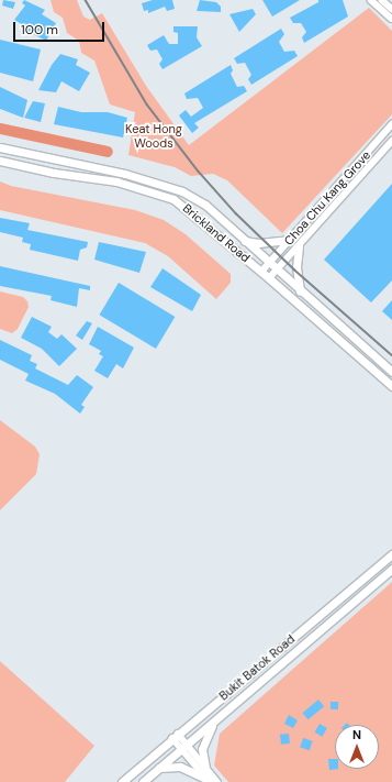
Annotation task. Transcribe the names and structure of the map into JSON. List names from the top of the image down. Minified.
{"streets":{"main road":["Brickland Road","Bukit Batok Road"],"street":["Choa Chu Kang Grove"]},"crossings":[["Choa Chu Kang Grove","Brickland Road"]],"parks":["Keat Hong Woods"],"scale_bar":"100 m","north":"top"}
